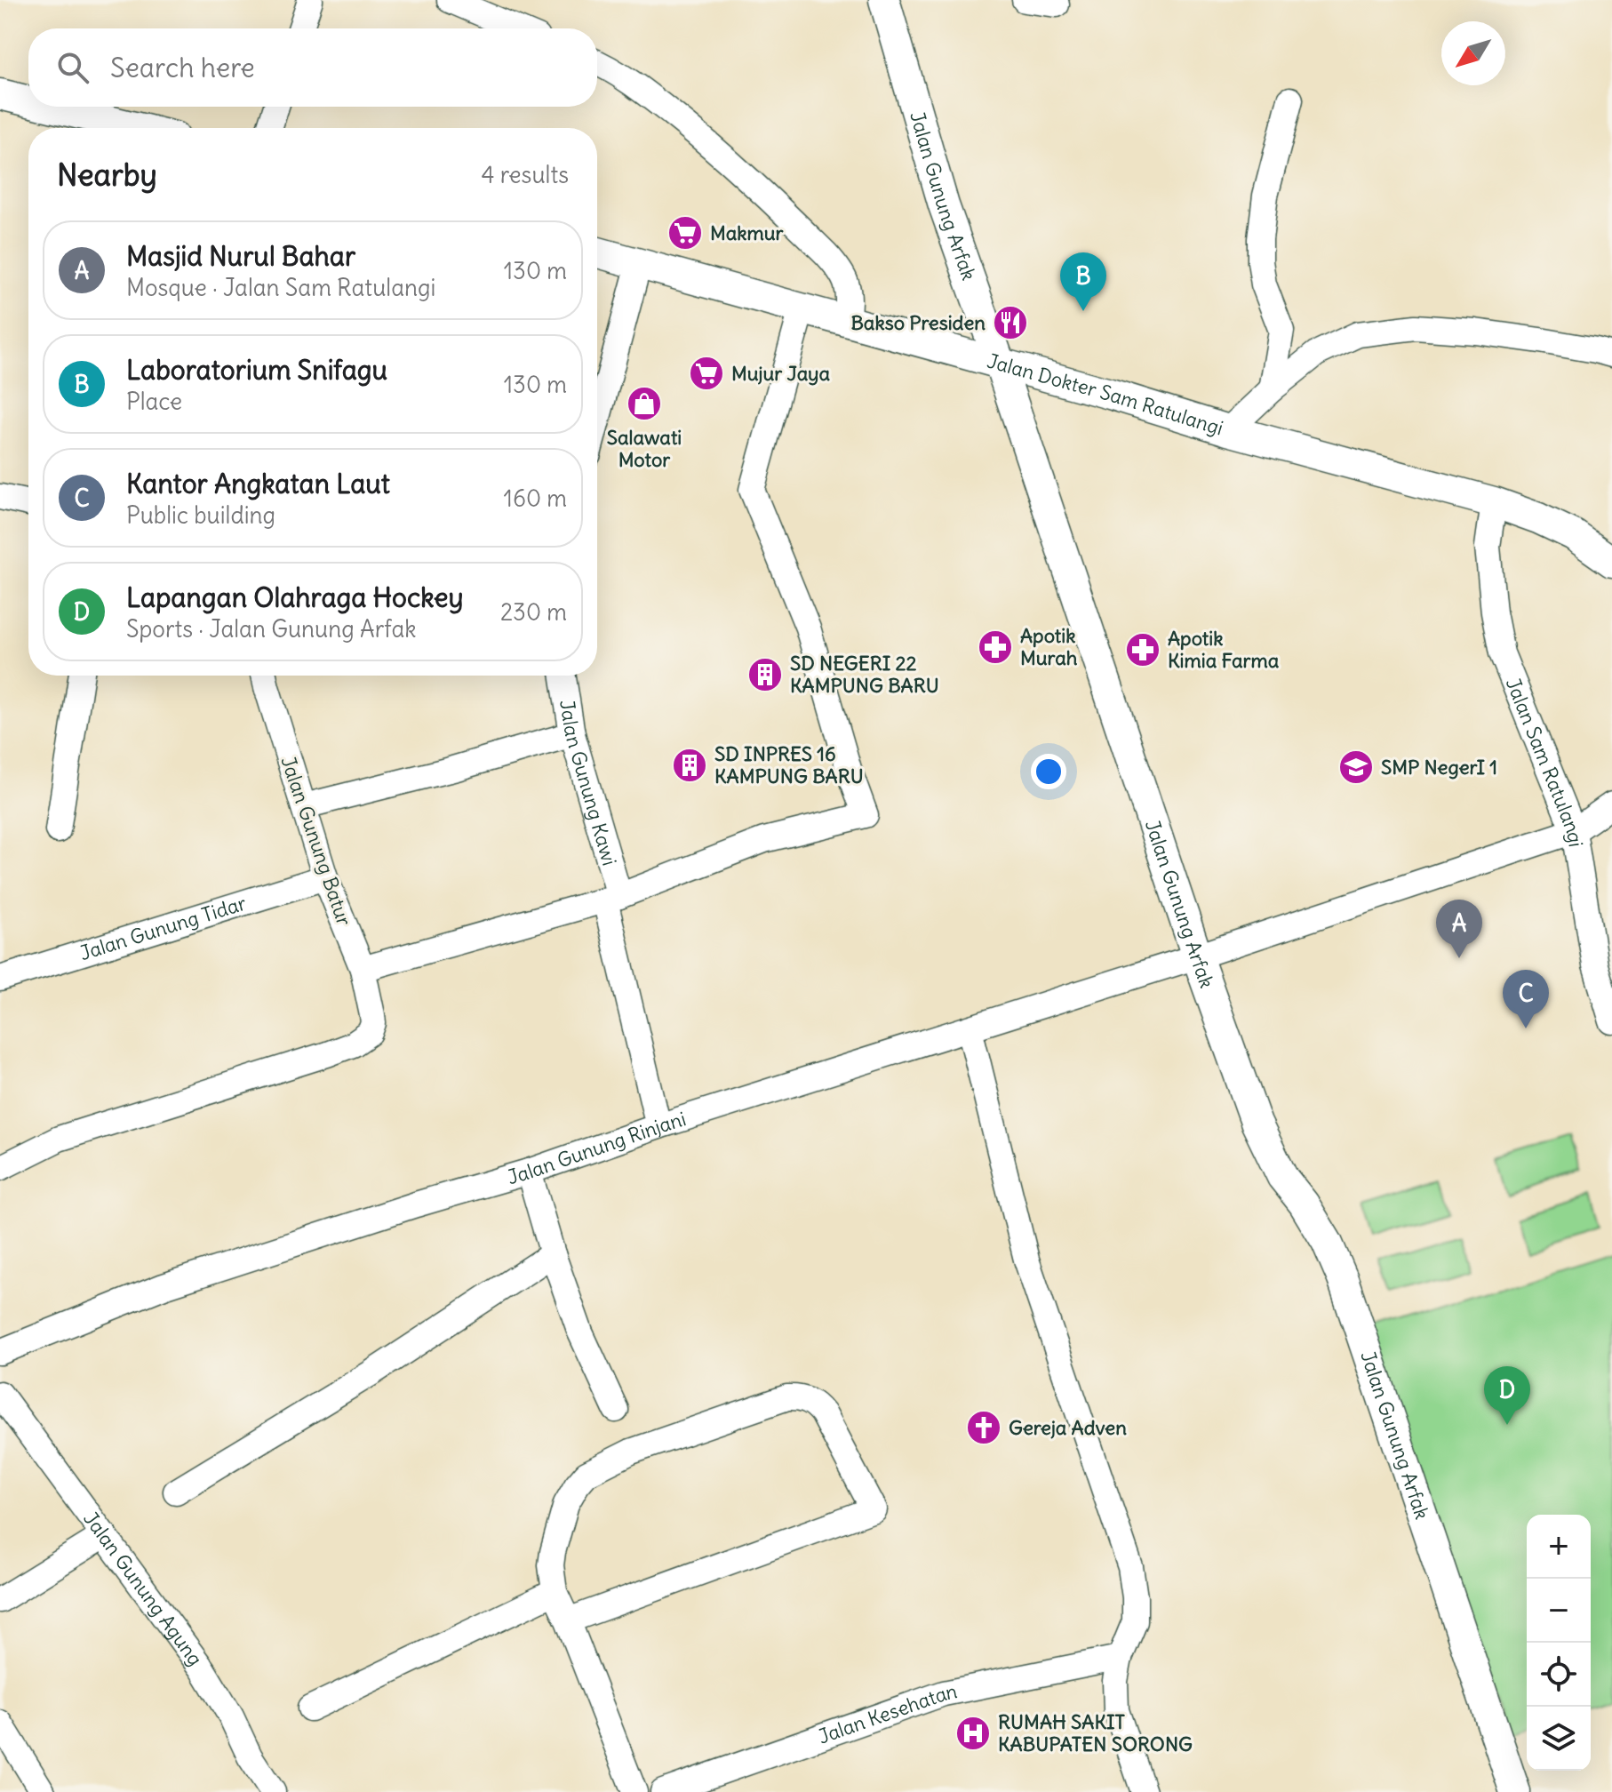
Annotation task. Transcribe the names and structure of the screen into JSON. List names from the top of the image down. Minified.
{"streets":{"street":["Jalan Gunung Arfak","Jalan Dokter Sam Ratulangi","Jalan Sam Ratulangi","Jalan Gunung Kawi","Jalan Gunung Batur","Jalan Gunung Tidar","Jalan Gunung Rinjani","Jalan Gunung Agung","Jalan Kesehatan"]},"crossings":[["Jalan Gunung Arfak","Jalan Dokter Sam Ratulangi"],["Jalan Gunung Arfak","Jalan Gunung Rinjani"],["Jalan Dokter Sam Ratulangi","Jalan Sam Ratulangi"],["Jalan Sam Ratulangi","Jalan Gunung Rinjani"],["Jalan Gunung Kawi","Jalan Gunung Rinjani"],["Jalan Gunung Batur","Jalan Gunung Tidar"]],"places":{"supermarket":["Makmur","Mujur Jaya"],"restaurant":["Bakso Presiden"],"shop":["Salawati Motor"],"pharmacy":["Apotik Murah","Apotik Kimia Farma"],"building":["SD NEGERI 22 KAMPUNG BARU","SD INPRES 16 KAMPUNG BARU"],"school or university":["SMP NegerI 1"],"church":["Gereja Adven"],"hospital":["RUMAH SAKIT KABUPATEN SORONG"]},"north":"bottom left","page":{"search":"Search here","heading":["Nearby","4 results"],"list":[{"mark":"A","name":"Masjid Nurul Bahar","note":"Mosque · Jalan Sam Ratulangi","value":"130 m"},{"mark":"B","name":"Laboratorium Snifagu","note":"Place","value":"130 m"},{"mark":"C","name":"Kantor Angkatan Laut","note":"Public building","value":"160 m"},{"mark":"D","name":"Lapangan Olahraga Hockey","note":"Sports · Jalan Gunung Arfak","value":"230 m"}],"pins":["B","A","C","D"],"map_buttons":["+","−"]}}
